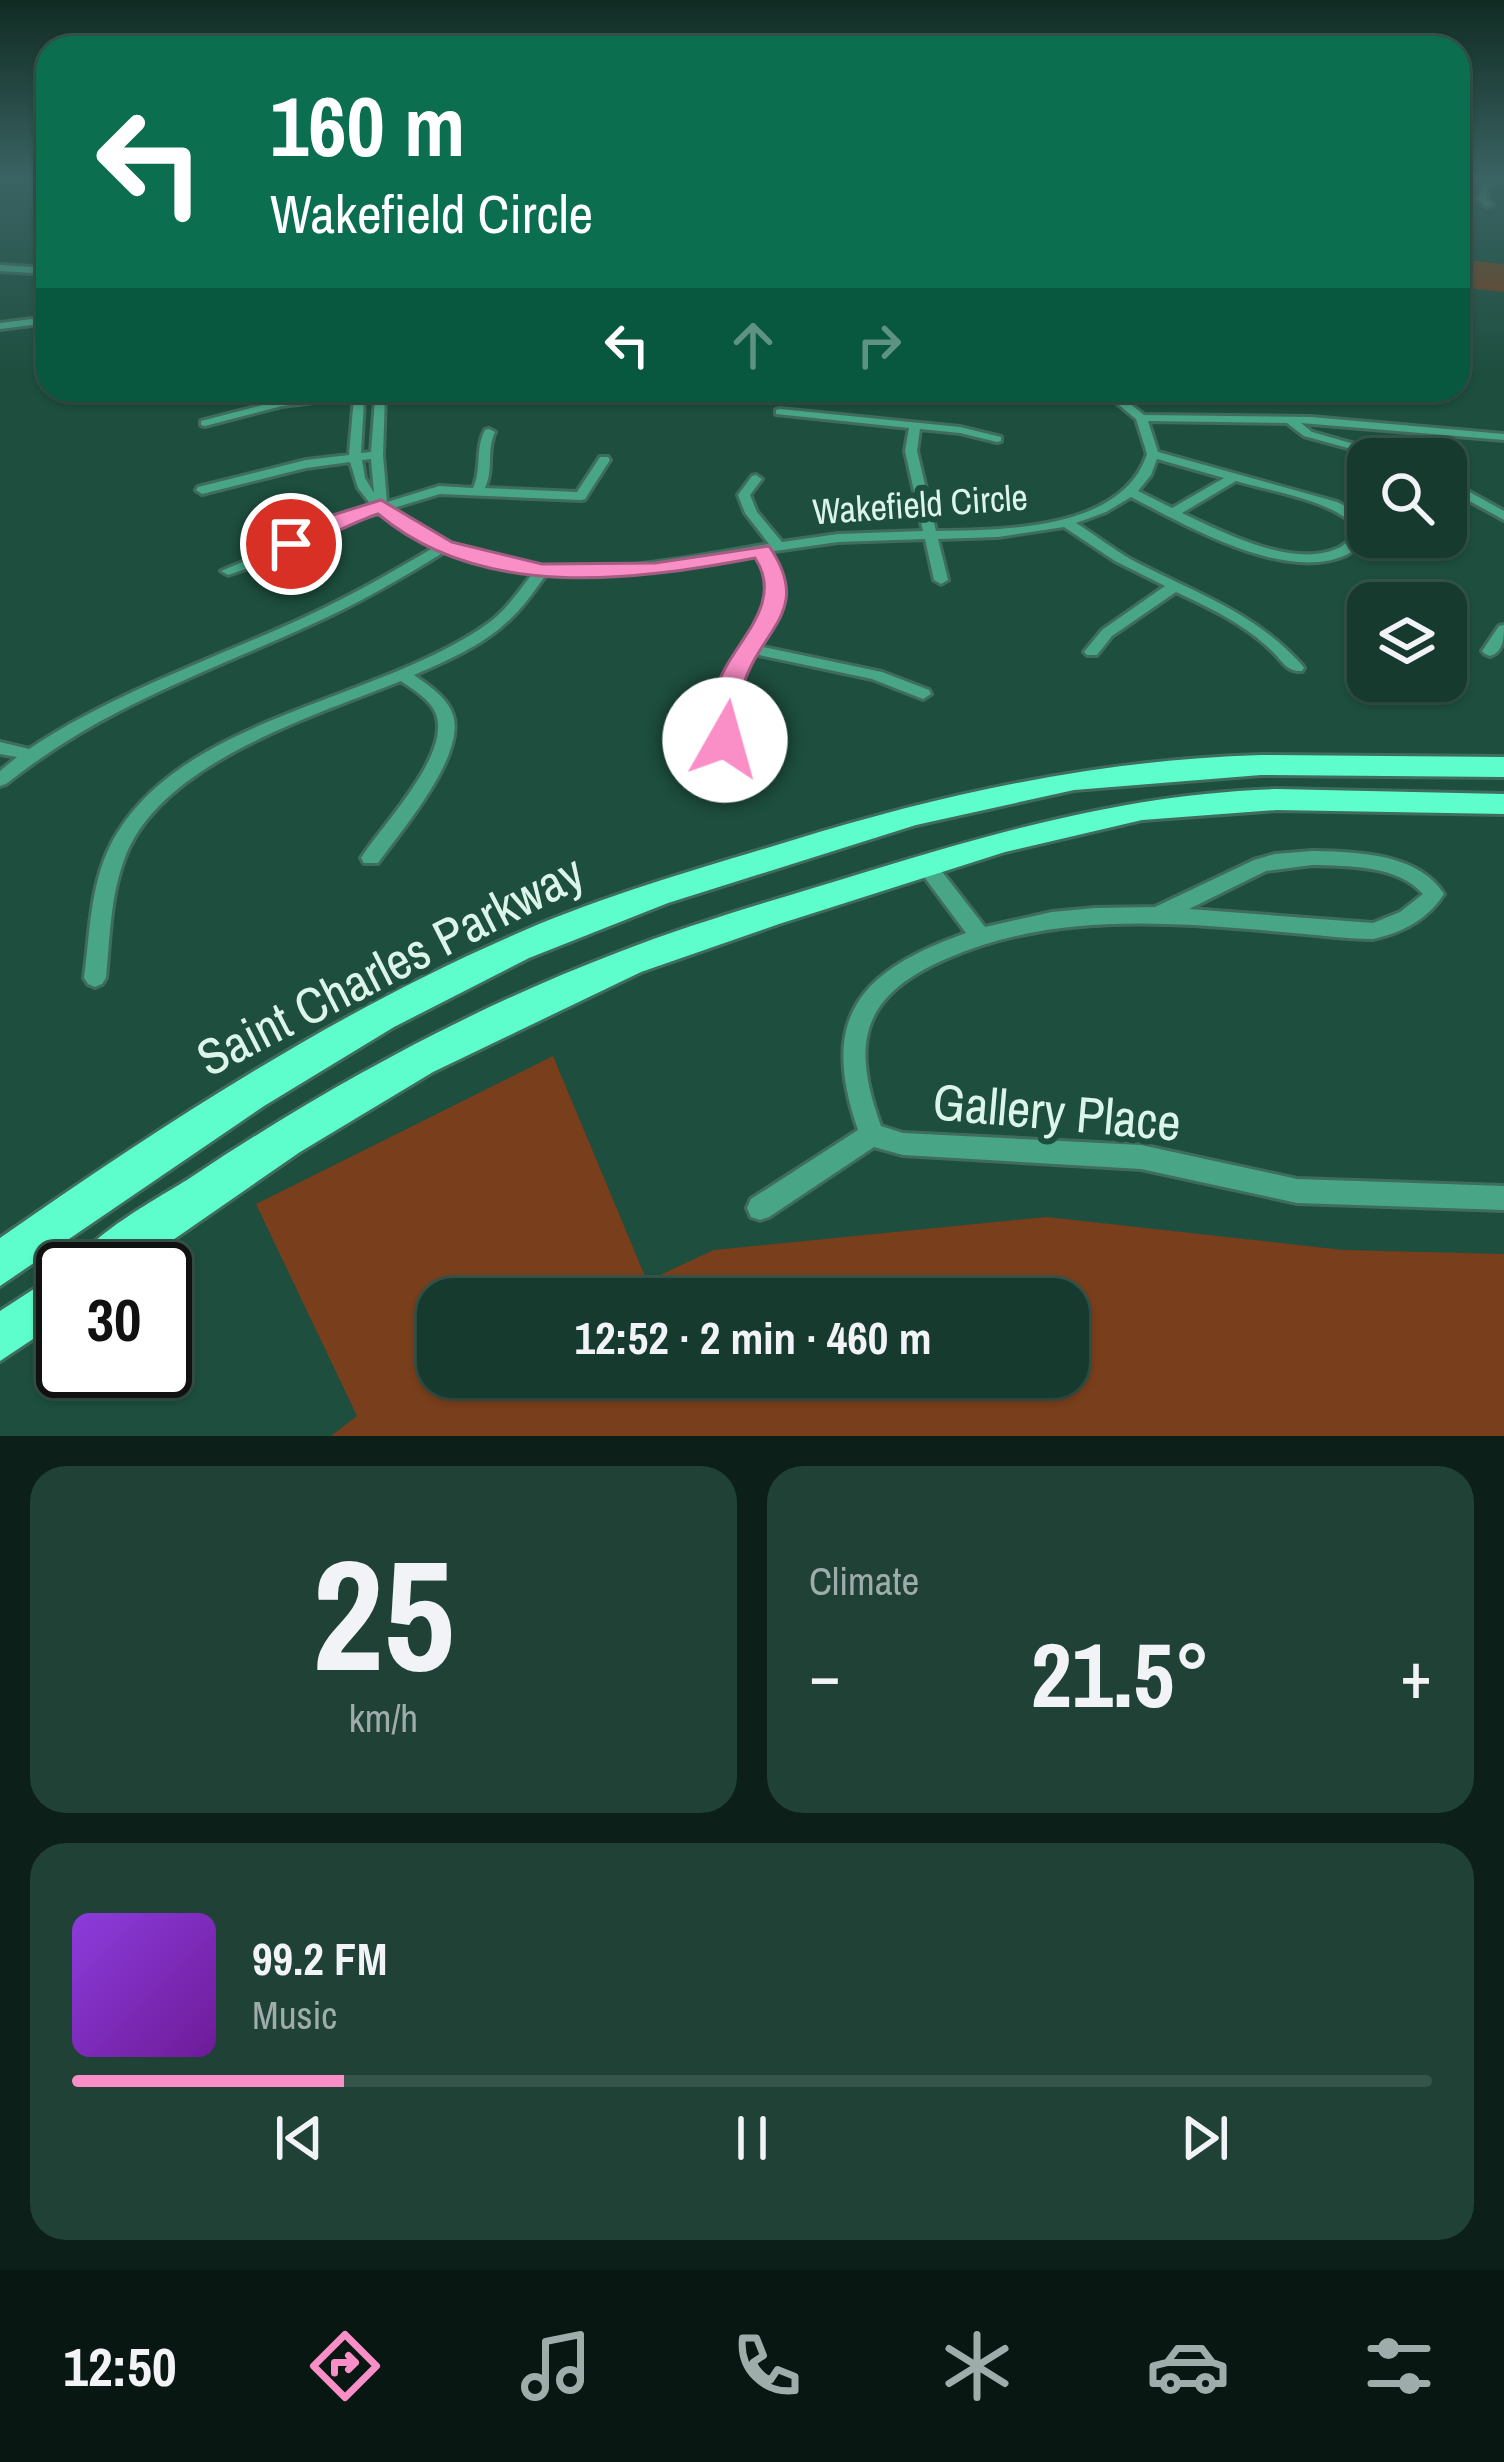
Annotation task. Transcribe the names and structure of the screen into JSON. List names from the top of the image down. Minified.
{"streets":{"main road":["Saint Charles Parkway"],"street":["Wakefield Circle","Gallery Place"]},"page":{"turn":["160 m","Wakefield Circle"],"limit":"30","trip":"12:52 · 2 min · 460 m","tile":[["25","km/h"],"Climate"],"heat":["−","21.5°","+"],"song":["99.2 FM","Music"],"tabs":"12:50"}}
